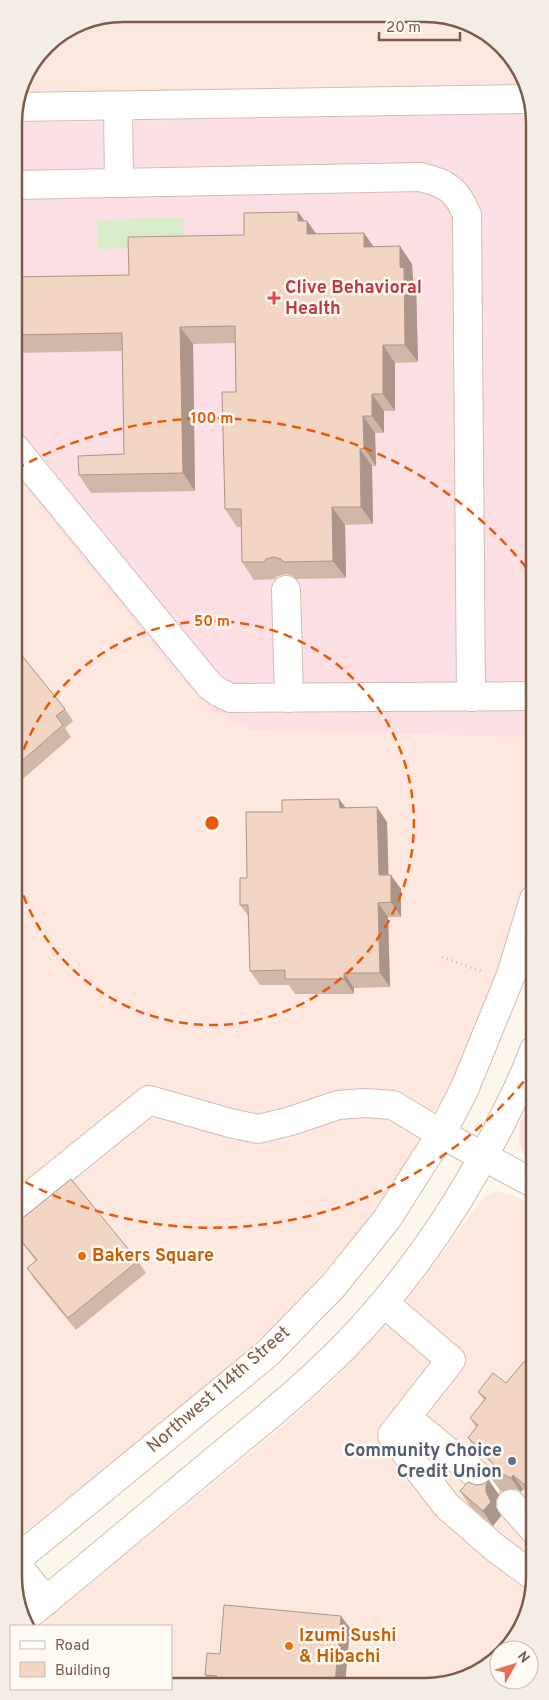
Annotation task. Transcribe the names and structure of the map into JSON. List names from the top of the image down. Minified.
{"streets":{"street":["Northwest 114th Street"]},"places":{"health":["Clive Behavioral Health"],"other":["Bakers Square","Community Choice Credit Union","Izumi Sushi & Hibachi"]},"legend":["Road","Building"],"scale_bar":"20 m","north":"top right","rings":["100 m","50 m"]}
